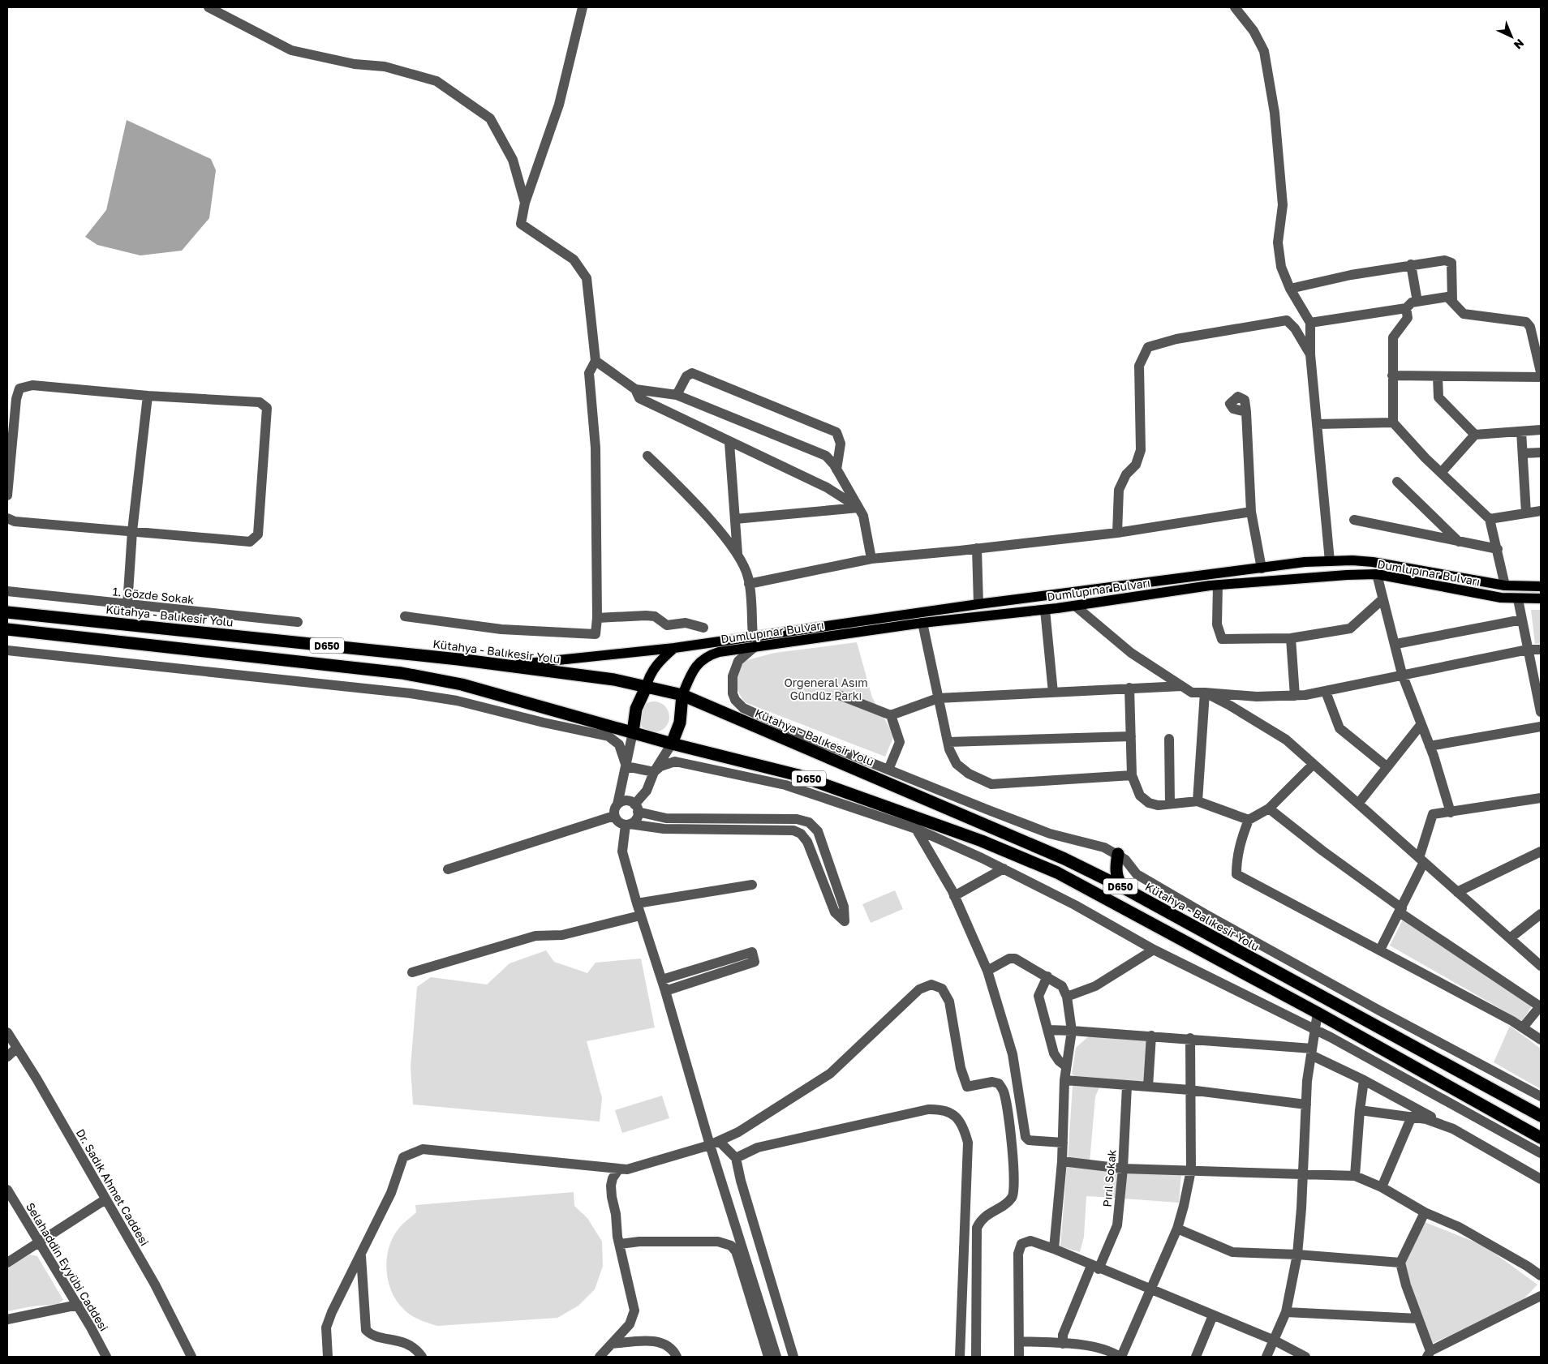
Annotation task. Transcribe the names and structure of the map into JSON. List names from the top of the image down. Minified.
{"streets":{"highway":["Kütahya - Balıkesir Yolu","D650"],"main road":["Dumlupınar Bulvarı"],"street":["1. Gözde Sokak","Pırıl Sokak","Dr. Sadık Ahmet Caddesi","Selahaddin Eyyübi Caddesi"]},"crossings":[["Dumlupınar Bulvarı","Kütahya - Balıkesir Yolu"]],"parks":["Orgeneral Asım Gündüz Parkı"],"north":"bottom right"}
